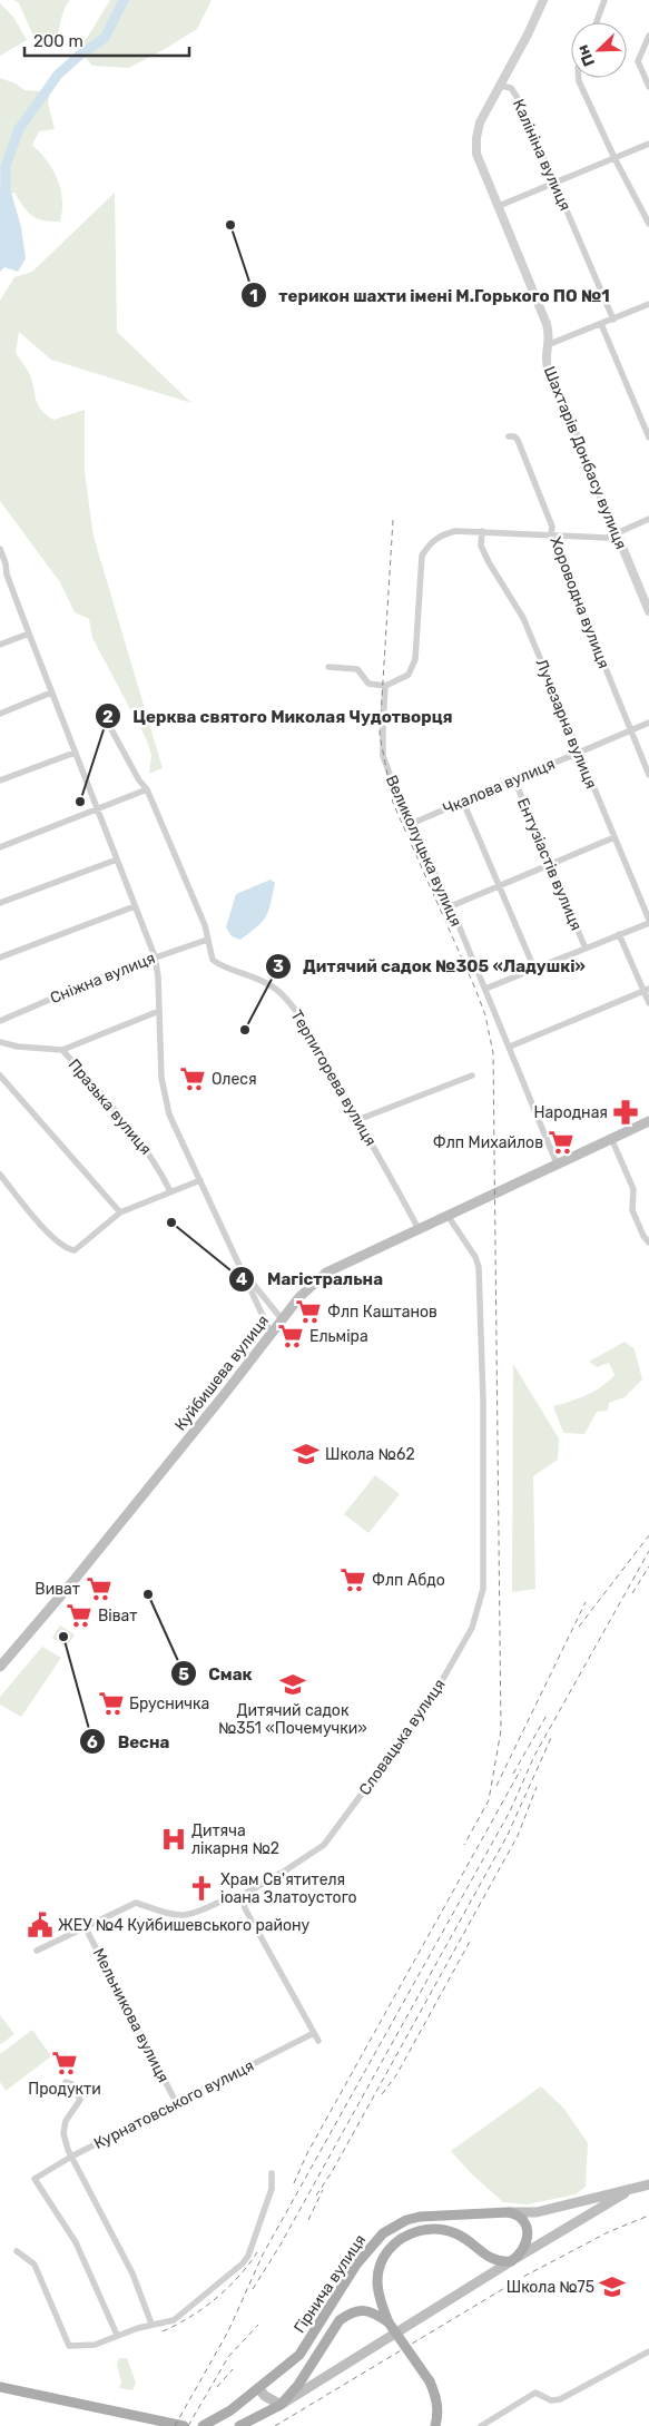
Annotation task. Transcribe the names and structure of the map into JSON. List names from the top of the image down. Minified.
{"streets":{"main road":["Куйбишева вулиця","Гірнича вулиця"],"street":["Калініна вулиця","Шахтарів Донбасу вулиця","Хороводна вулиця","Лучезарна вулиця","Чкалова вулиця","Великолуцька вулиця","Ентузіастів вулиця","Сніжна вулиця","Терпигорева вулиця","Празька вулиця","Словацька вулиця","Мельникова вулиця","Курнатовського вулиця"]},"crossings":[["Калініна вулиця","Шахтарів Донбасу вулиця"],["Хороводна вулиця","Чкалова вулиця"],["Лучезарна вулиця","Чкалова вулиця"],["Чкалова вулиця","Великолуцька вулиця"],["Чкалова вулиця","Ентузіастів вулиця"],["Великолуцька вулиця","Куйбишева вулиця"],["Сніжна вулиця","Терпигорева вулиця"],["Терпигорева вулиця","Куйбишева вулиця"],["Куйбишева вулиця","Словацька вулиця"],["Словацька вулиця","Мельникова вулиця"],["Мельникова вулиця","Курнатовського вулиця"]],"places":{"other":["терикон шахти імені М.Горького ПО №1","Церква святого Миколая Чудотворця","Дитячий садок №305 «Ладушкі»","Магістральна","Смак","Весна"],"supermarket":["Олеся","Флп Михайлов","Флп Каштанов","Ельміра","Флп Абдо","Виват","Віват","Брусничка","Продукти"],"pharmacy":["Народная"],"school or university":["Школа №62","Дитячий садок №351 «Почемучки»","Школа №75"],"hospital":["Дитяча лікарня №2"],"church":["Храм Св'ятителя іоана Златоустого"],"public building":["ЖЕУ №4 Куйбишевського району"]},"scale_bar":"200 m","north":"bottom left"}
